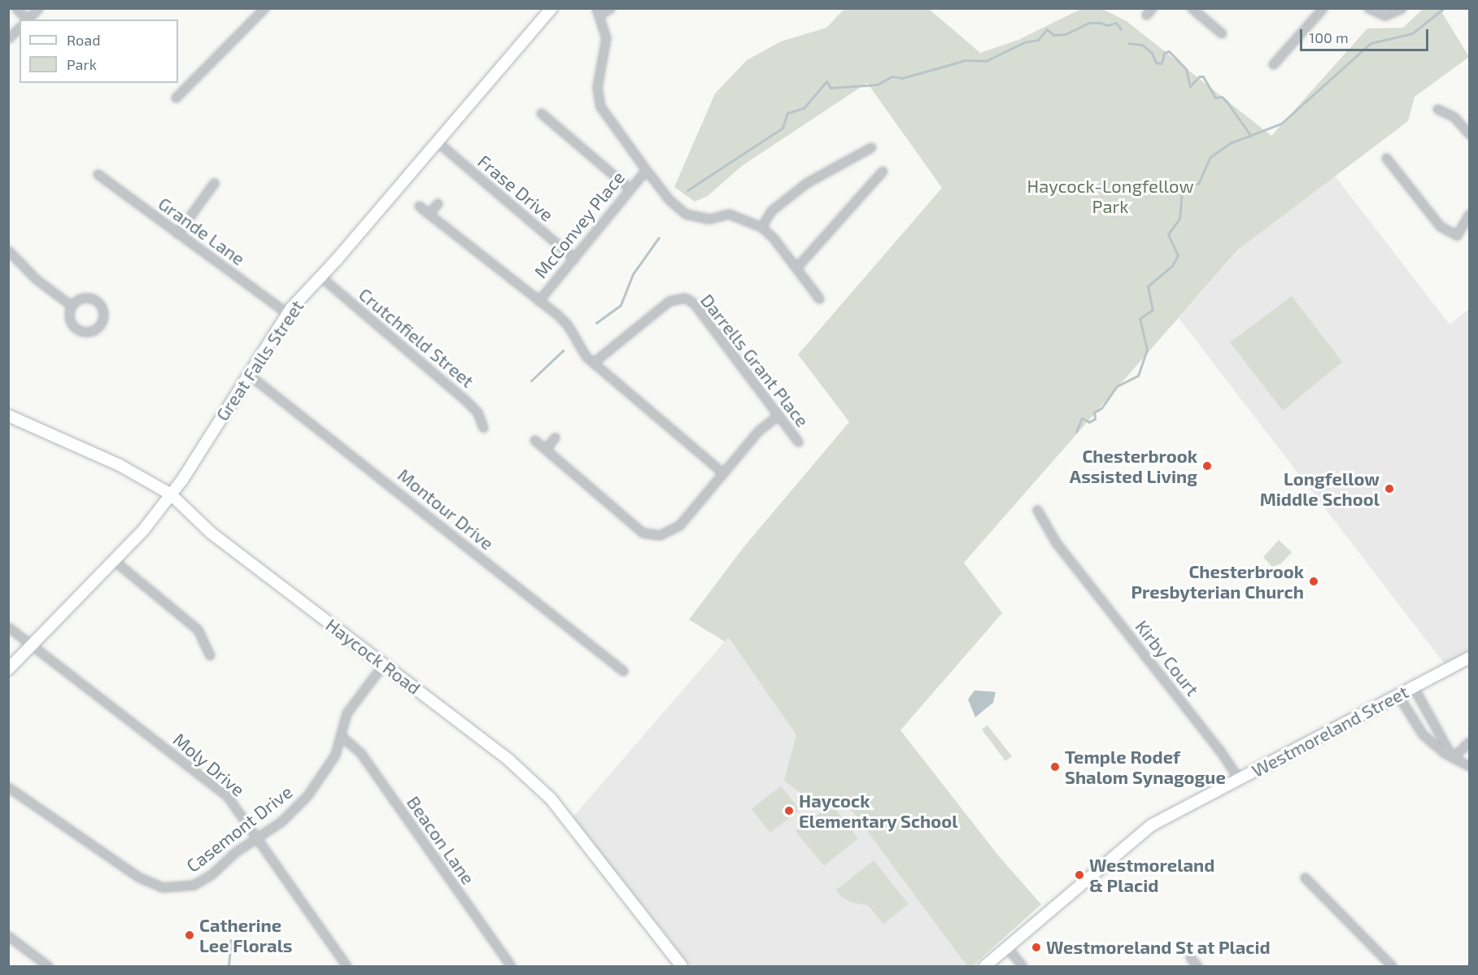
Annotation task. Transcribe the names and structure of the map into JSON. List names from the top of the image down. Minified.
{"streets":{"main road":["Great Falls Street","Haycock Road","Westmoreland Street"],"street":["Frase Drive","McConvey Place","Grande Lane","Crutchfield Street","Darrells Grant Place","Montour Drive","Kirby Court","Moly Drive","Casemont Drive","Beacon Lane"]},"crossings":[["Frase Drive","McConvey Place"],["Frase Drive","Great Falls Street"],["Grande Lane","Great Falls Street"],["Crutchfield Street","Great Falls Street"],["Great Falls Street","Montour Drive"],["Great Falls Street","Haycock Road"],["Great Falls Street","Moly Drive"],["Haycock Road","Casemont Drive"],["Kirby Court","Westmoreland Street"],["Moly Drive","Casemont Drive"],["Casemont Drive","Beacon Lane"]],"parks":["Haycock-Longfellow Park"],"places":["Chesterbrook Assisted Living","Longfellow Middle School","Chesterbrook Presbyterian Church","Temple Rodef Shalom Synagogue","Haycock Elementary School","Westmoreland & Placid","Catherine Lee Florals","Westmoreland St at Placid"],"legend":["Road","Park"],"scale_bar":"100 m"}
